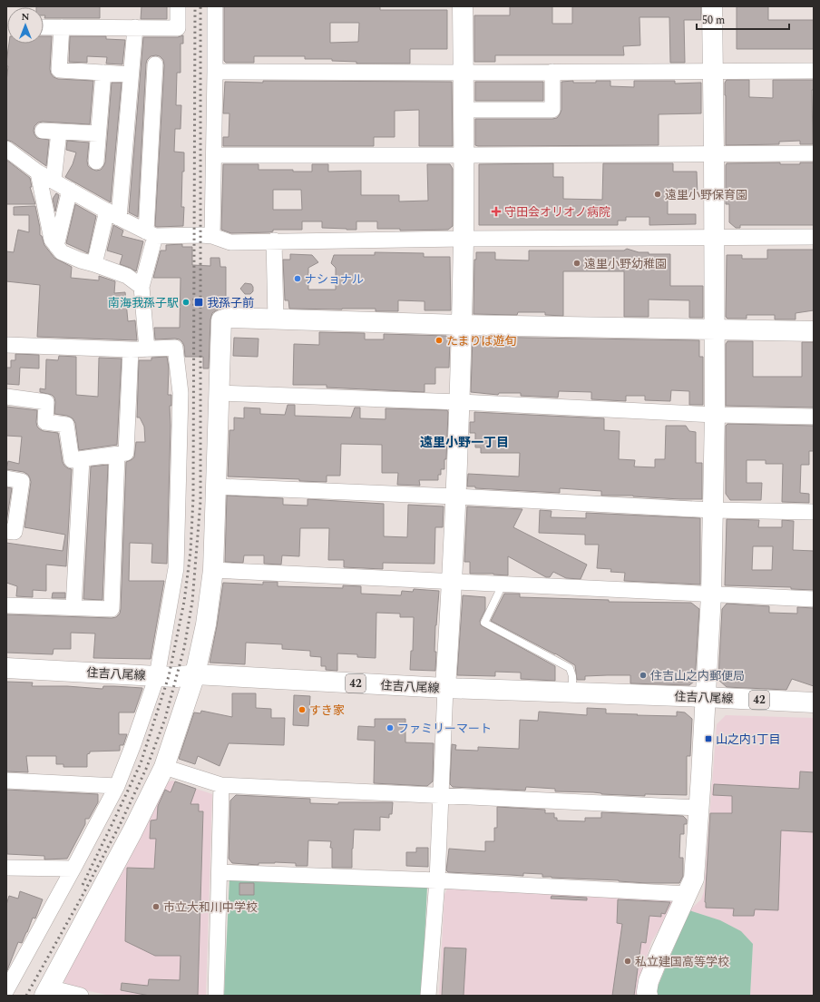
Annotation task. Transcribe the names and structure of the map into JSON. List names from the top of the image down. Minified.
{"streets":{"street":["住吉八尾線","42"]},"districts":["遠里小野一丁目"],"places":{"other":["遠里小野保育園","遠里小野幼稚園","ナショナル","南海我孫子駅","たまりば遊旬","住吉山之内郵便局","すき家","ファミリーマート","市立大和川中学校","私立建国高等学校"],"health":["守田会オリオノ病院"],"transit":["我孫子前","山之内1丁目"]},"scale_bar":"50 m","north":"top"}
